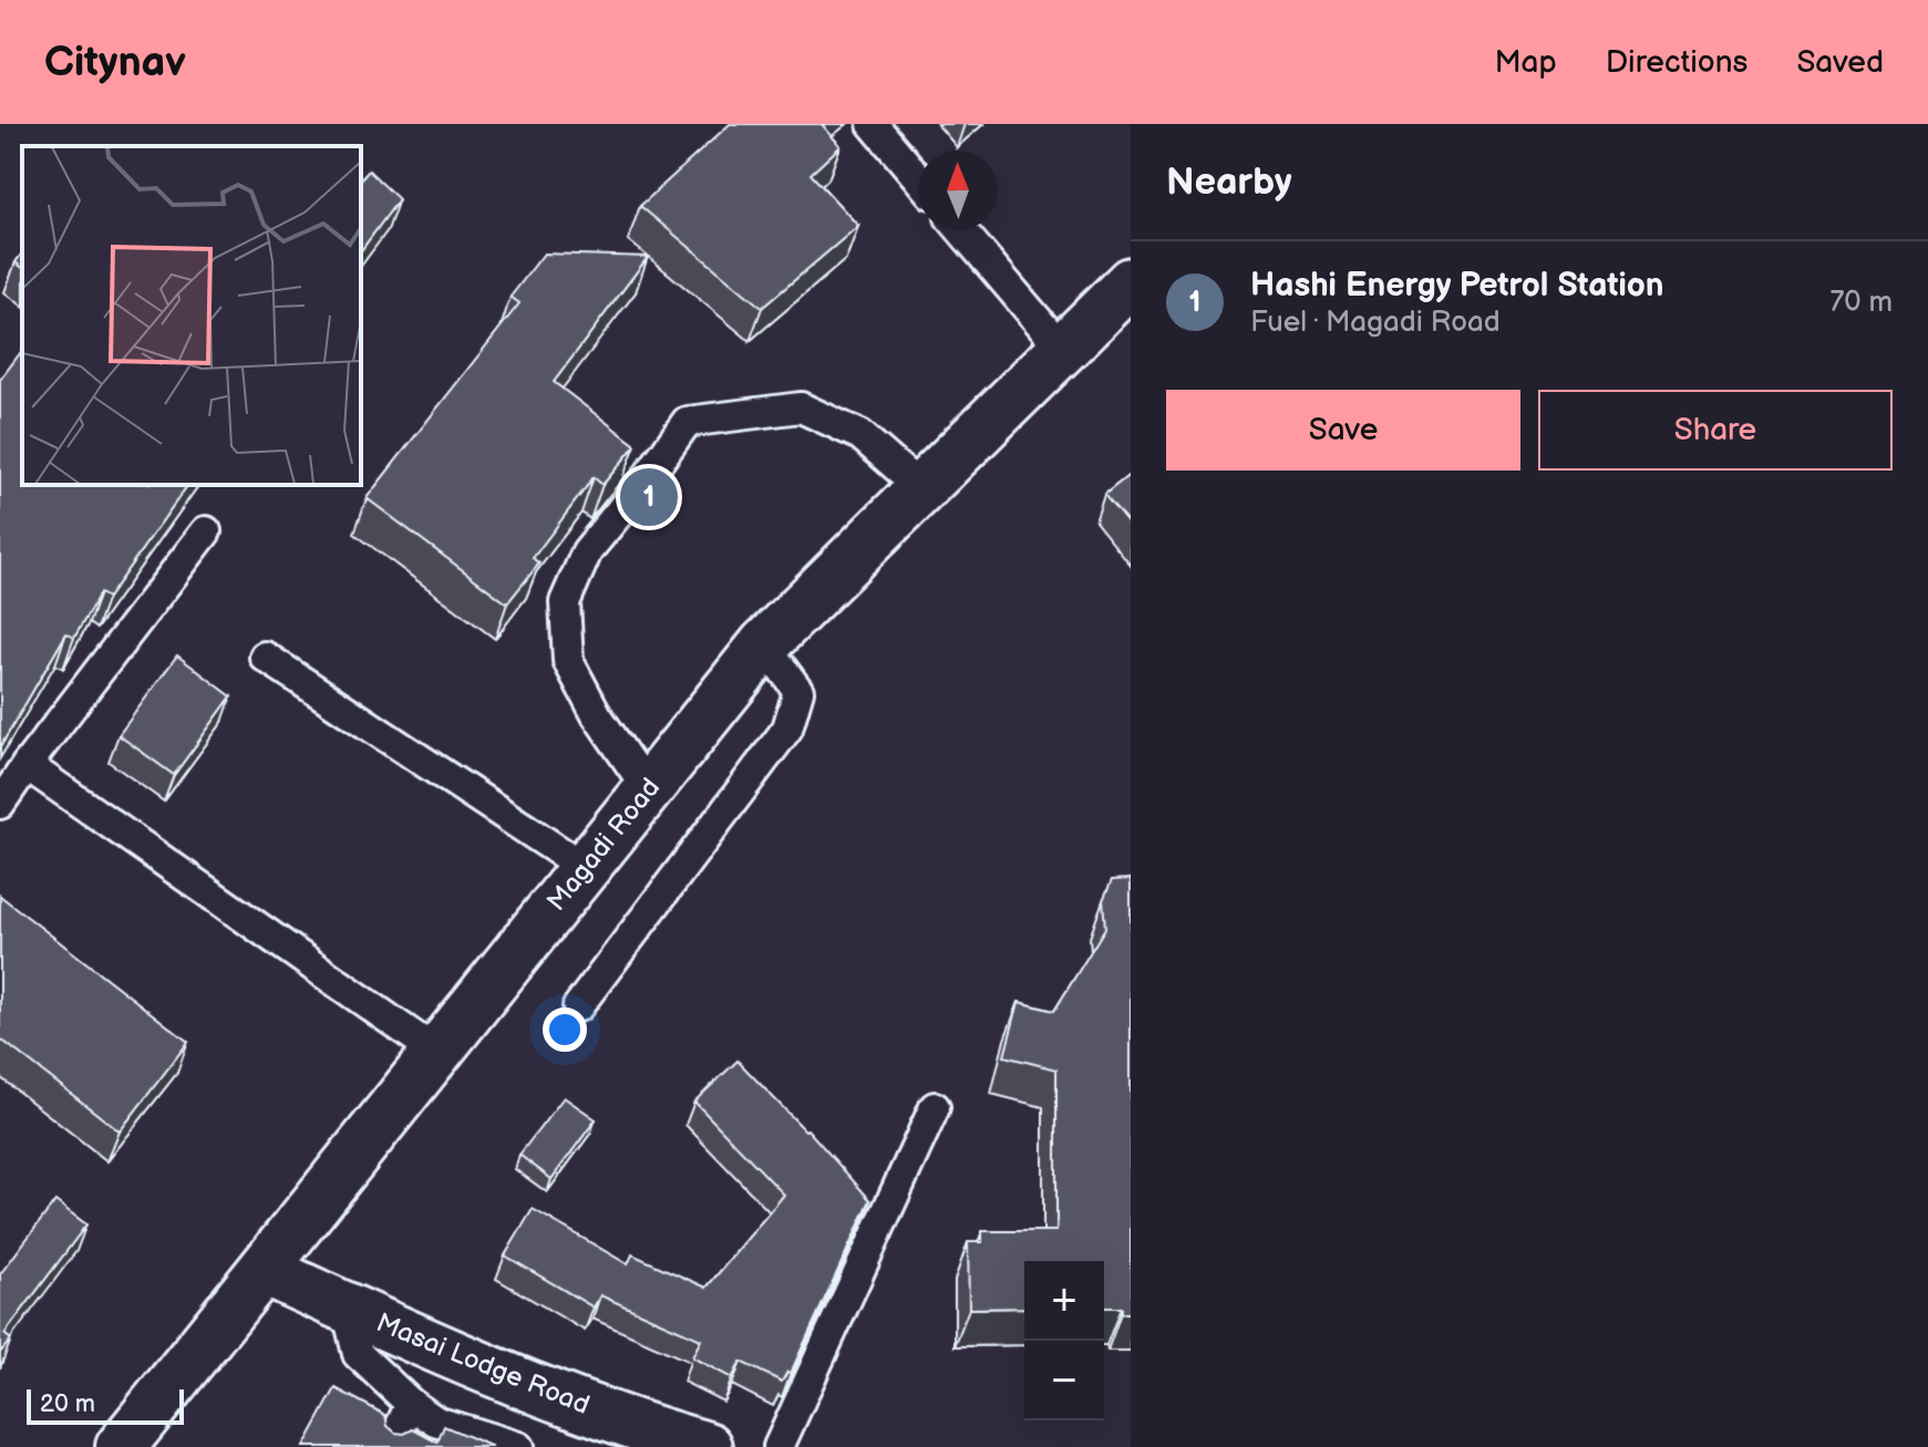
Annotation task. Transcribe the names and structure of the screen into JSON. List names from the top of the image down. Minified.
{"streets":{"main road":["Magadi Road","Masai Lodge Road"]},"crossings":[["Magadi Road","Masai Lodge Road"]],"scale_bar":"20 m","north":"top","page":{"header":"Citynav","nav":["Map","Directions","Saved"],"heading":"Nearby","list":[{"mark":"1","name":"Hashi Energy Petrol Station","note":"Fuel · Magadi Road","value":"70 m"}],"buttons":["Save","Share"],"pins":"1","map_buttons":["+","−"],"scale":"20 m"}}
